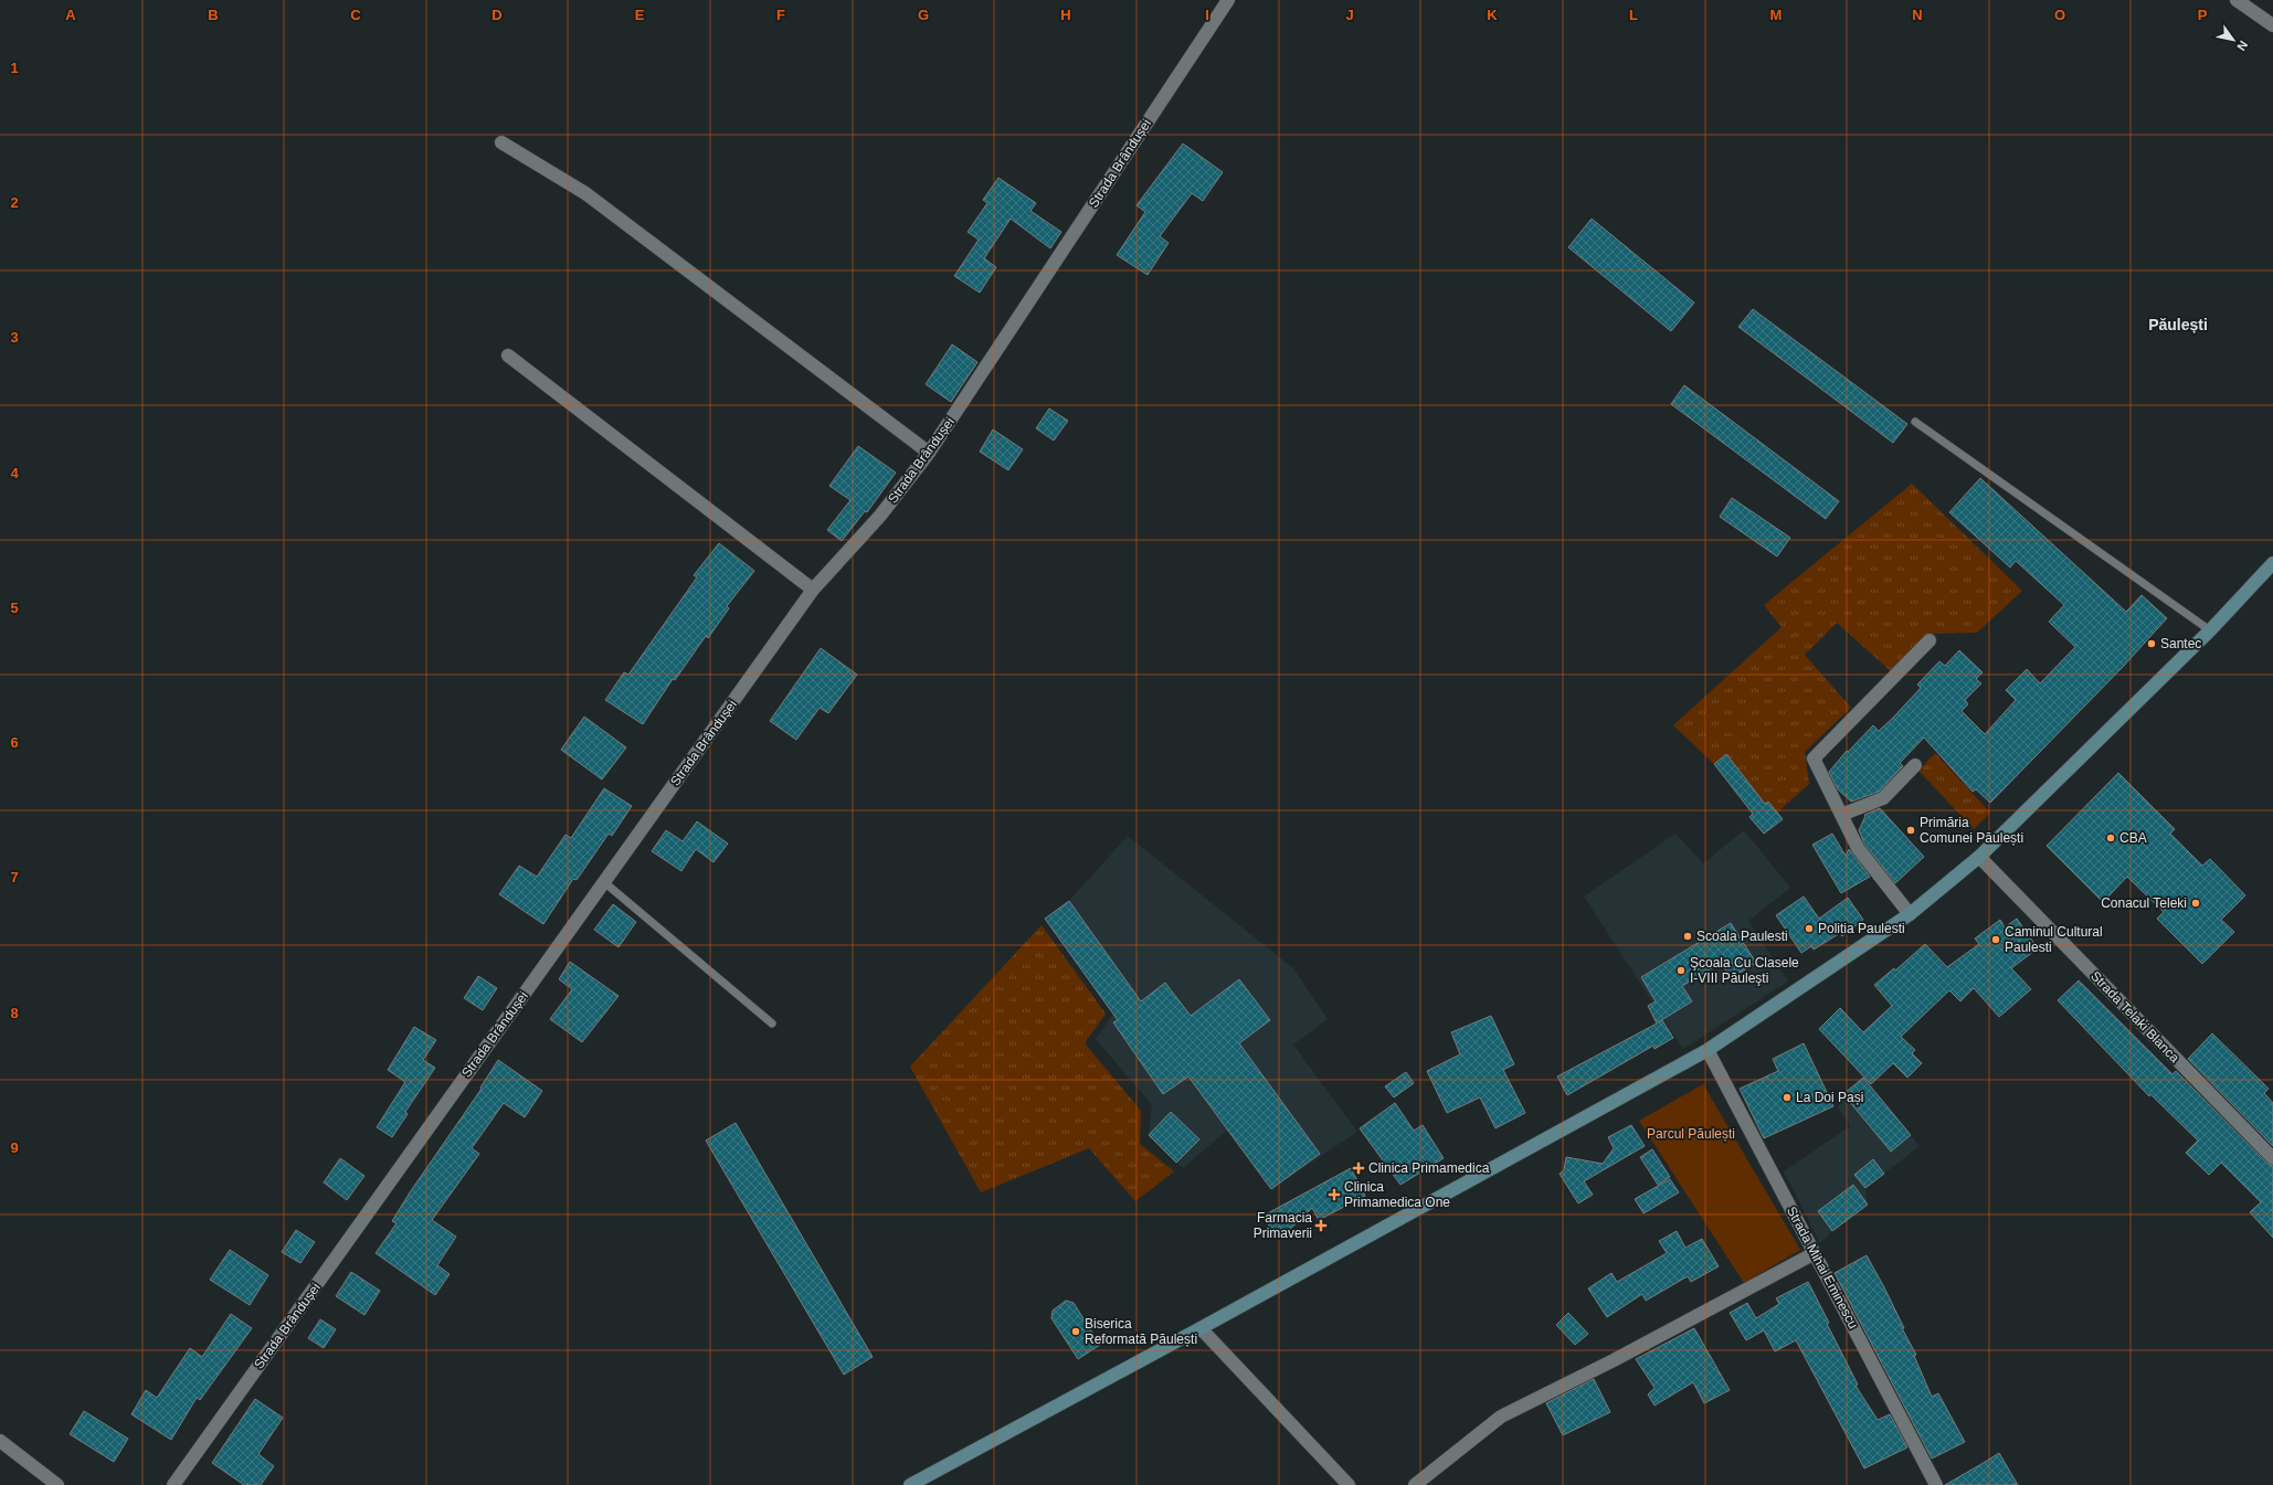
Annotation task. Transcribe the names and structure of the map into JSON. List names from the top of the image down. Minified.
{"streets":{"street":["Strada Brândușei","Strada Telaki Blanca","Strada Mihai Eminescu"]},"districts":["Păulești"],"parks":["Parcul Păulești"],"places":{"other":["Santec","Primăria Comunei Păulești","CBA","Conacul Teleki","Politia Paulesti","Scoala Paulesti","Caminul Cultural Paulesti","Şcoala Cu Clasele I-VIII Păuleşti","La Doi Pași","Biserica Reformată Păulești"],"health":["Clinica Primamedica","Clinica Primamedica One","Farmacia Primaverii"]},"north":"bottom right","grid":{"columns":["A","B","C","D","E","F","G","H","I","J","K","L","M","N","O","P"],"rows":["1","2","3","4","5","6","7","8","9"]}}
